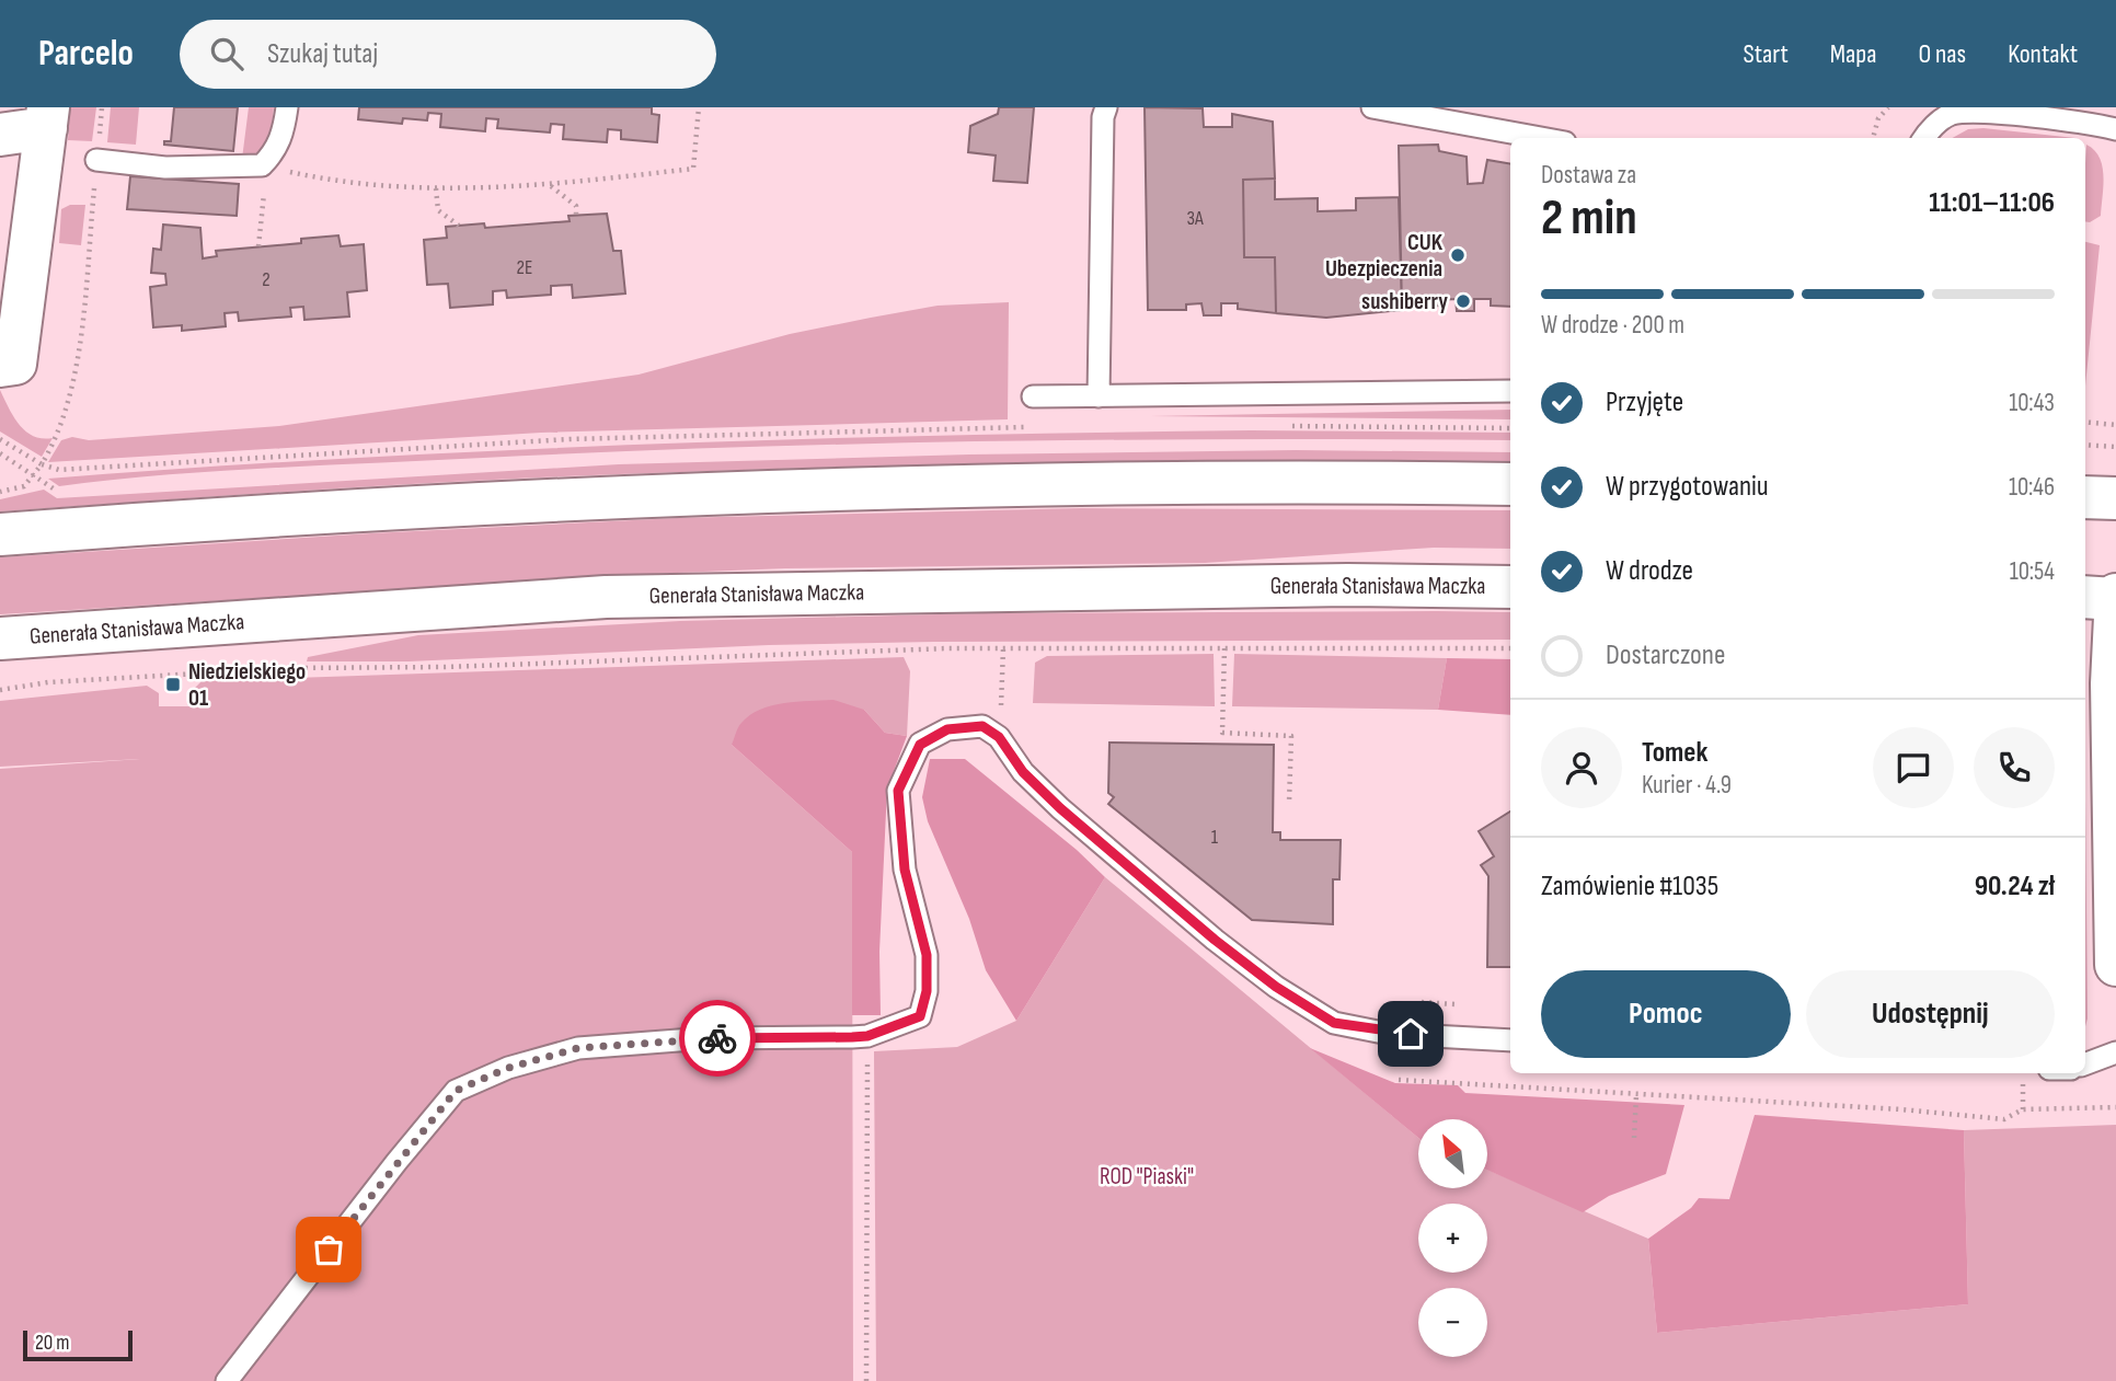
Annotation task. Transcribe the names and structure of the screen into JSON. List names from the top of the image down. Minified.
{"streets":{"main road":["Generała Stanisława Maczka"]},"parks":["ROD \"Piaski\""],"places":{"other":["CUK Ubezpieczenia","sushiberry"],"transit":["Niedzielskiego 01"]},"house_numbers":["3A","2E","2","1"],"scale_bar":"20 m","north":"top left","page":{"header":"Parcelo","search":"Szukaj tutaj","nav":["Start","Mapa","O nas","Kontakt"],"heading":["2 min","Dostawa za","11:01–11:06"],"panel":["Tomek","Kurier · 4.9","Zamówienie #1035","90.24 zł"],"bar":"W drodze · 200 m","list":[["Przyjęte","10:43"],["W przygotowaniu","10:46"],["W drodze","10:54"],"Dostarczone"],"buttons":["Pomoc","Udostępnij"],"map_buttons":["+","−"],"scale":"20 m"}}
